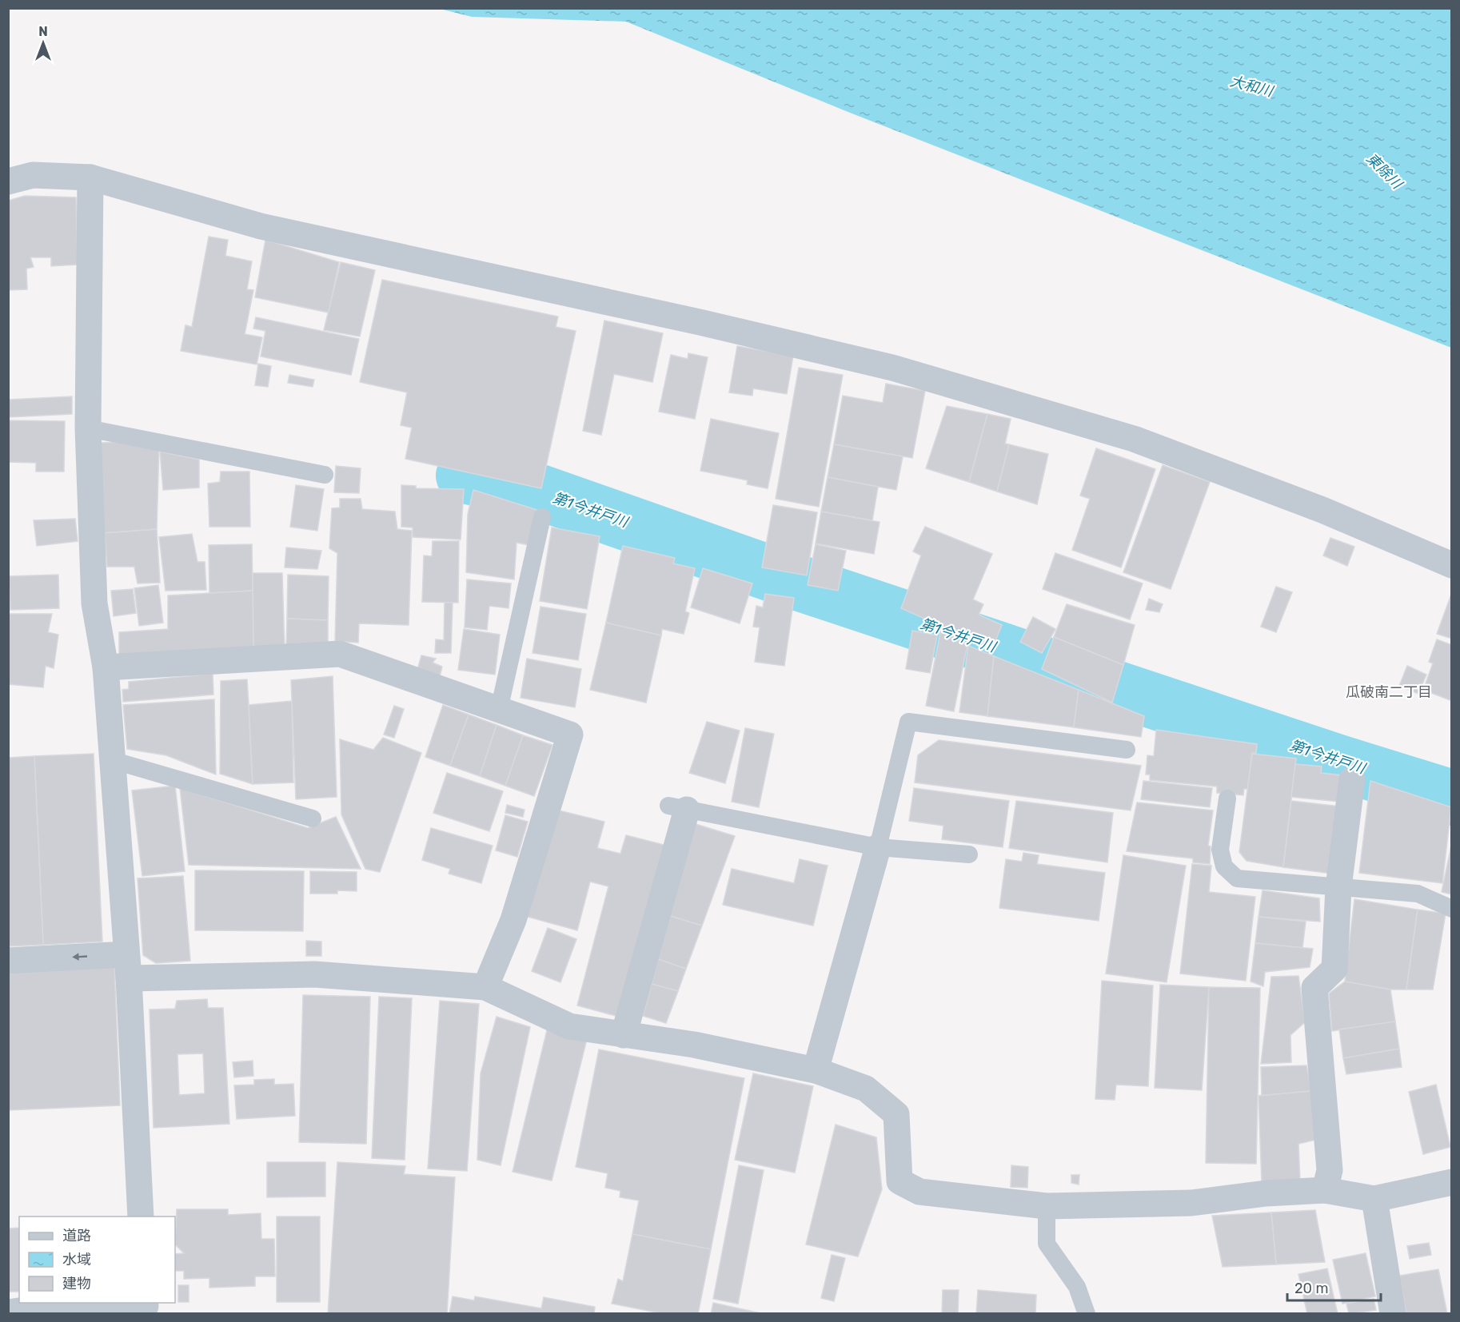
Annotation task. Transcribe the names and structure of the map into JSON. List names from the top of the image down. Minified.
{"districts":["瓜破南二丁目"],"water":["大和川","東除川","第1今井戸川"],"legend":["道路","水域","建物"],"scale_bar":"20 m","north":"top"}
